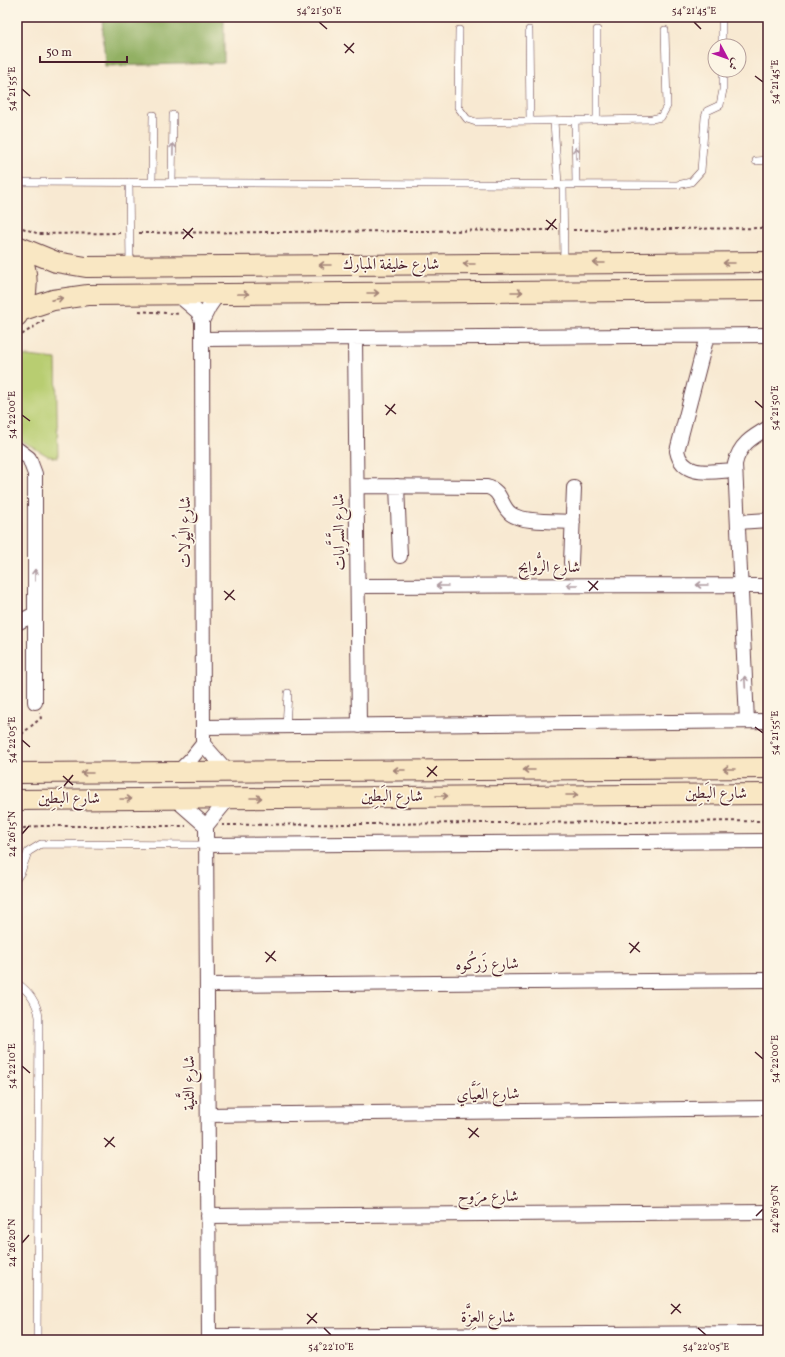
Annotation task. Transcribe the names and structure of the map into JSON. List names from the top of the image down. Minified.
{"streets":{"main road":["شارع خليفة المبارك","شارع البَطِين"],"street":["شارع اليُولات","شارع السَّرَّايات","شارع الرُّوايِح","شارع زَركُوه","شارع الثَّنية","شارع العَيَّاي","شارع مرَوح","شارع العِزَّة"]},"crossings":[["شارع خليفة المبارك","شارع اليُولات"],["شارع السَّرَّايات","شارع الرُّوايِح"],["شارع زَركُوه","شارع الثَّنية"],["شارع الثَّنية","شارع العَيَّاي"],["شارع الثَّنية","شارع مرَوح"],["شارع الثَّنية","شارع العِزَّة"]],"scale_bar":"50 m","north":"bottom right","coordinates":["54°21'50\"E","54°21'45\"E","54°21'55\"E","54°22'00\"E","54°22'05\"E","24°26'15\"N","54°22'10\"E","24°26'30\"N","24°26'20\"N"]}
